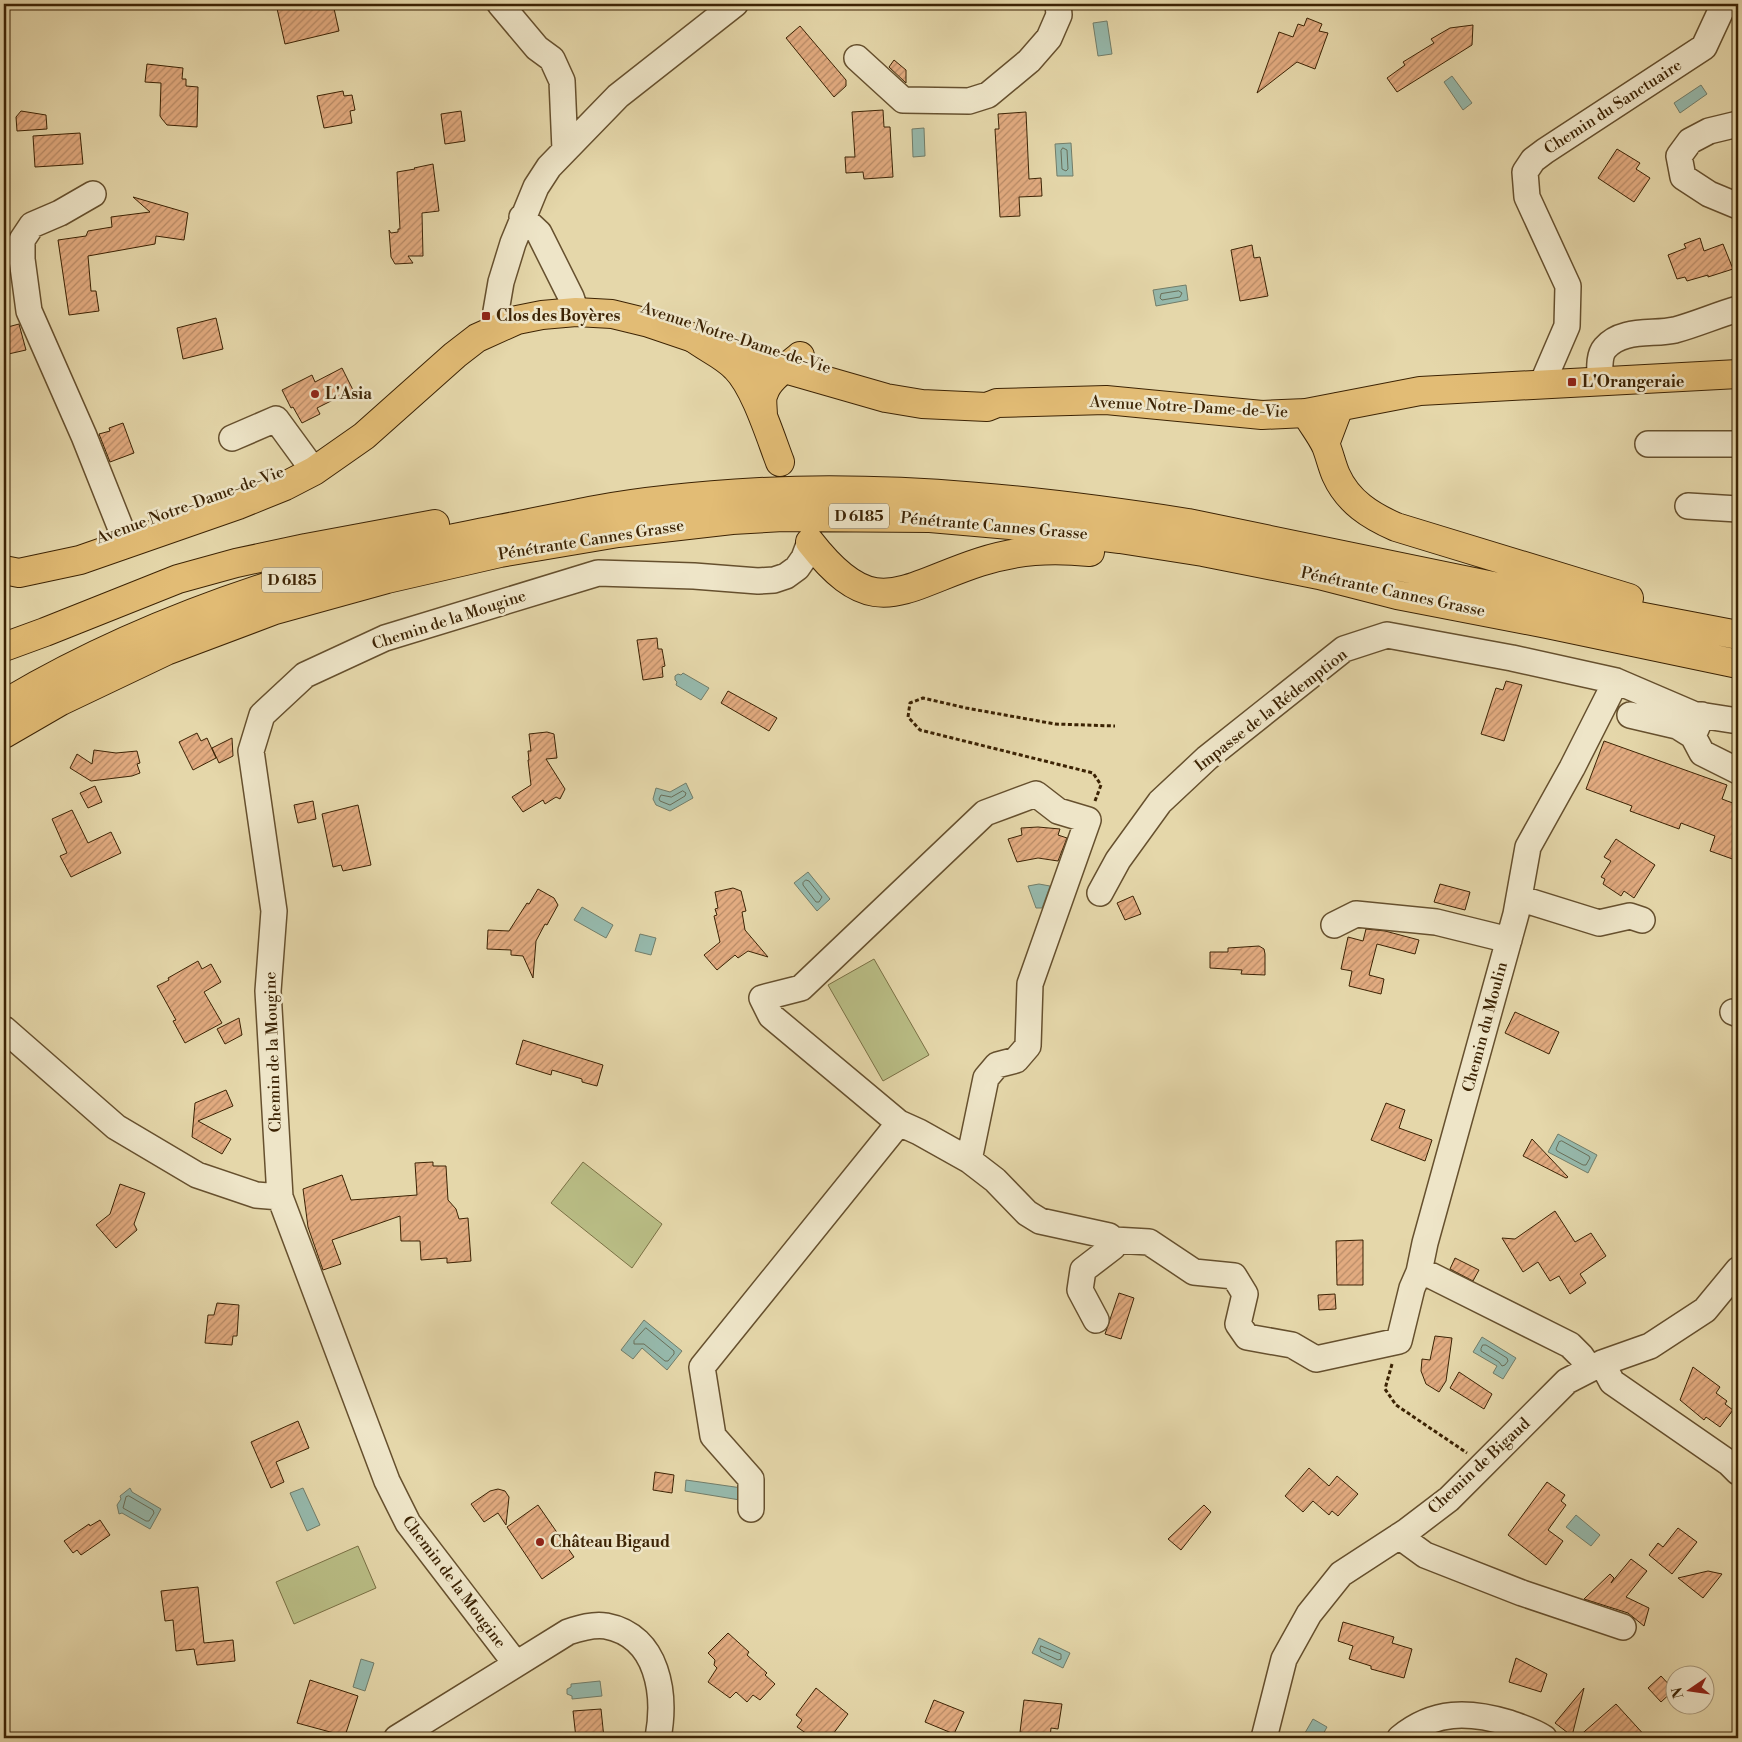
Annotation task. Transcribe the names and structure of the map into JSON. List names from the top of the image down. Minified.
{"streets":{"main road":["Avenue Notre-Dame-de-Vie","D 6185","Pénétrante Cannes Grasse"],"street":["Chemin du Sanctuaire","Chemin de la Mougine","Impasse de la Rédemption","Chemin du Moulin","Chemin de Bigaud"]},"crossings":[["Chemin du Sanctuaire","Avenue Notre-Dame-de-Vie"],["Impasse de la Rédemption","Chemin du Moulin"]],"places":{"transit":["Clos des Boyères","L'Orangeraie"],"other":["L'Asia","Château Bigaud"]},"north":"left"}
